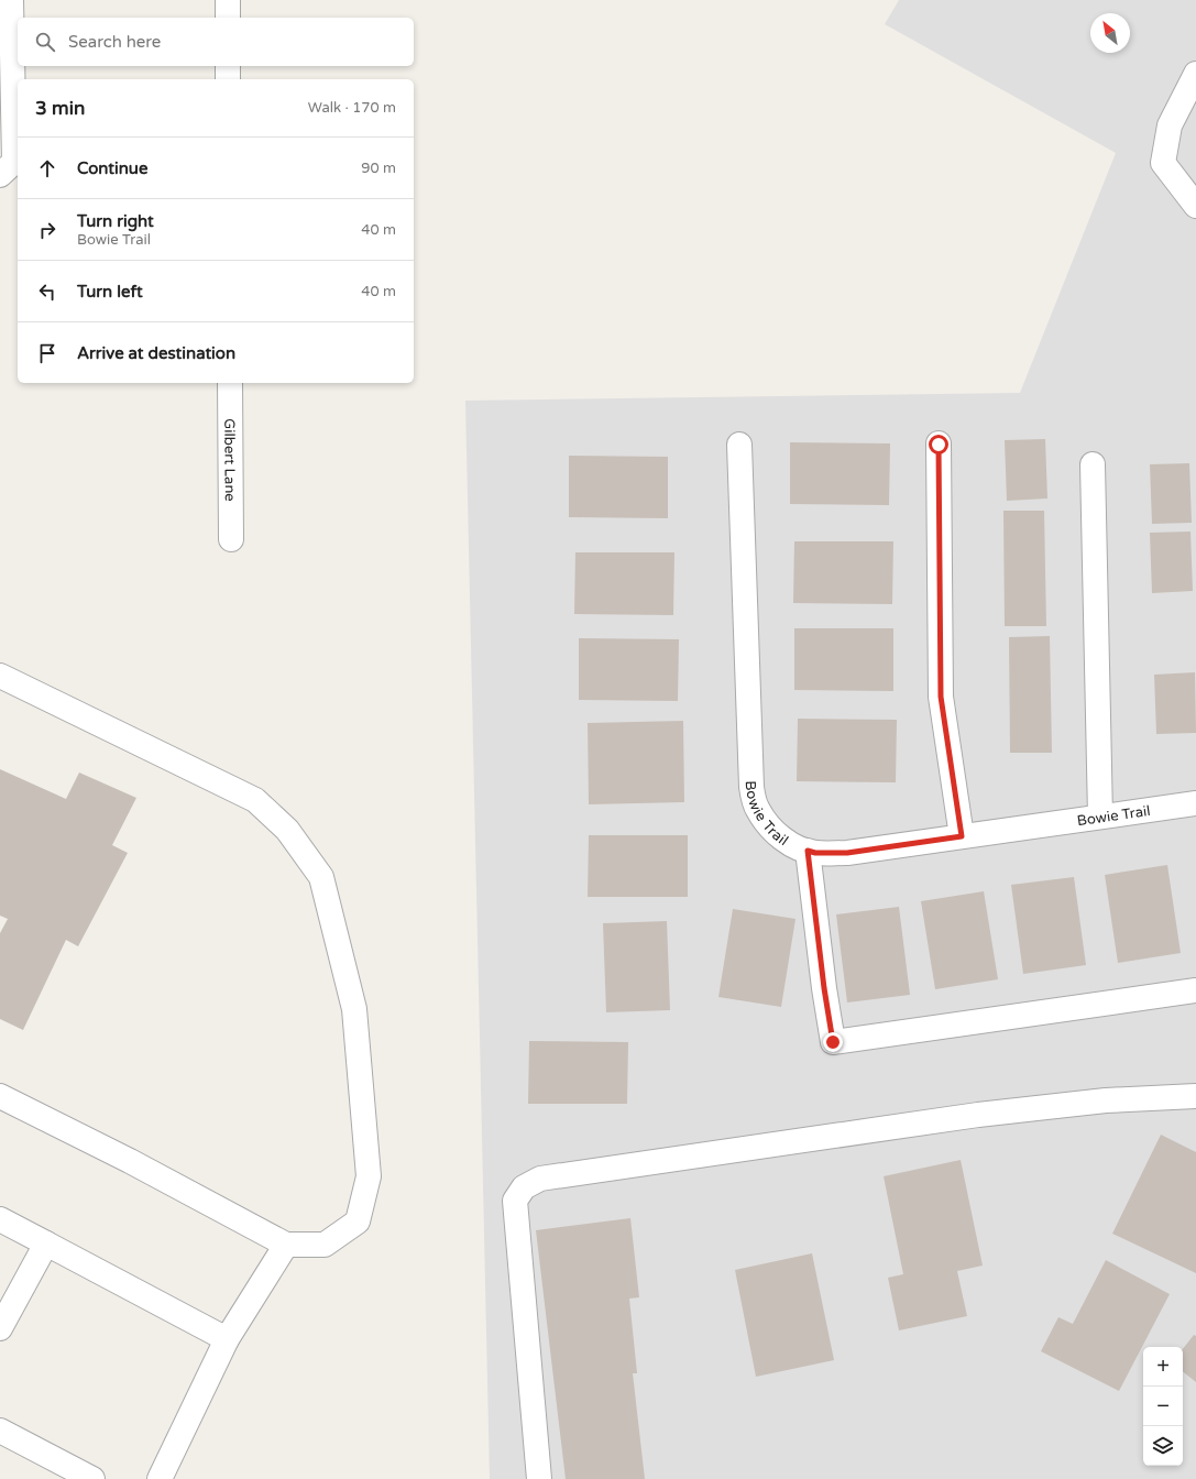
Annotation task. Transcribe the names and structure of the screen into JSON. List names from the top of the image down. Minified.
{"streets":{"street":["Gilbert Lane","Bowie Trail"]},"north":"top left","page":{"search":"Search here","heading":["3 min","Walk · 170 m"],"list":[["Continue","90 m"],["Turn right","Bowie Trail","40 m"],["Turn left","40 m"],"Arrive at destination"],"map_buttons":["+","−"]}}
